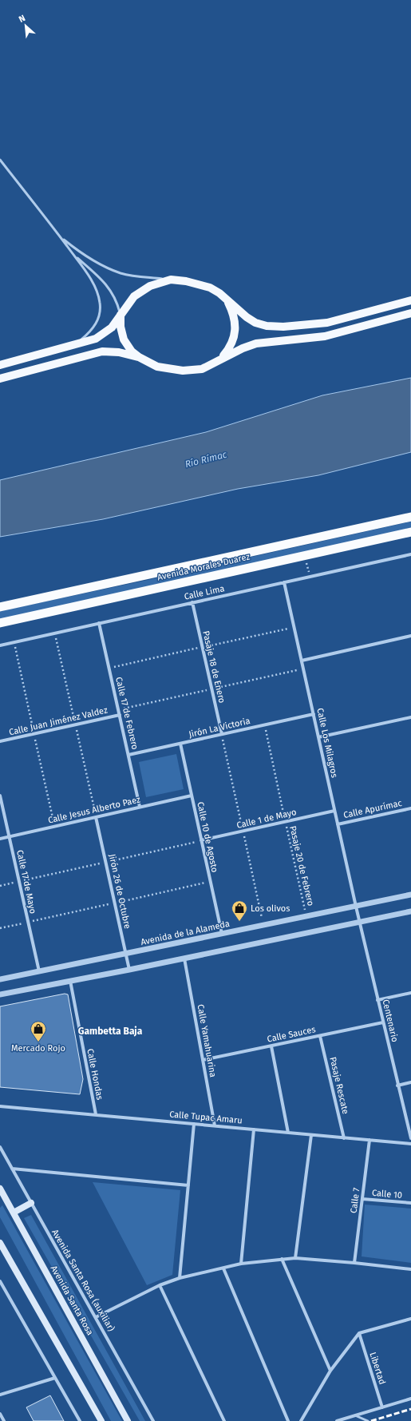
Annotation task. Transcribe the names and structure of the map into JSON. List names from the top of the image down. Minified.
{"streets":{"highway":["Avenida Morales Duarez"],"main road":["Avenida Santa Rosa"],"street":["Calle Lima","Pasaje 18 de Enero","Calle 17 de Febrero","Calle Juan Jiménez Valdez","Jirón La Victoria","Calle Los Milagros","Calle Apurímac","Calle Jesus Alberto Paez","Calle 1 de Mayo","Calle 10 de Agosto","Calle 17 de Mayo","Jirón 26 de Octubre","Avenida de la Alameda","Centenario","Calle Sauces","Calle Yamahuarina","Calle Hondas","Pasaje Rescate","Calle Tupac Amaru","Calle 10","Calle 7","Avenida Santa Rosa (auxiliar)","Libertad"],"path":["Pasaje 20 de Febrero"]},"crossings":[["Calle Lima","Pasaje 18 de Enero"],["Calle Lima","Calle 17 de Febrero"],["Calle Lima","Calle Los Milagros"],["Pasaje 18 de Enero","Jirón La Victoria"],["Calle 17 de Febrero","Calle Juan Jiménez Valdez"],["Calle 17 de Febrero","Jirón La Victoria"],["Calle 17 de Febrero","Calle Jesus Alberto Paez"],["Jirón La Victoria","Calle Los Milagros"],["Jirón La Victoria","Calle 10 de Agosto"],["Jirón La Victoria","Pasaje 20 de Febrero"],["Calle Los Milagros","Calle Apurímac"],["Calle Los Milagros","Calle 1 de Mayo"],["Calle Los Milagros","Avenida de la Alameda"],["Calle Los Milagros","Centenario"],["Calle Jesus Alberto Paez","Calle 10 de Agosto"],["Calle Jesus Alberto Paez","Calle 17 de Mayo"],["Calle Jesus Alberto Paez","Jirón 26 de Octubre"],["Calle 1 de Mayo","Calle 10 de Agosto"],["Calle 1 de Mayo","Pasaje 20 de Febrero"],["Calle 10 de Agosto","Avenida de la Alameda"],["Pasaje 20 de Febrero","Avenida de la Alameda"],["Calle 17 de Mayo","Avenida de la Alameda"],["Jirón 26 de Octubre","Avenida de la Alameda"],["Avenida de la Alameda","Centenario"],["Centenario","Calle Sauces"],["Calle Sauces","Calle Yamahuarina"],["Calle Sauces","Pasaje Rescate"],["Calle Yamahuarina","Calle Tupac Amaru"],["Calle Hondas","Calle Tupac Amaru"],["Pasaje Rescate","Calle Tupac Amaru"],["Calle Tupac Amaru","Calle 7"],["Calle 10","Calle 7"]],"districts":["Gambetta Baja"],"water":["Río Rímac"],"places":{"shop":["Los olivos","Mercado Rojo"]},"north":"top left"}
